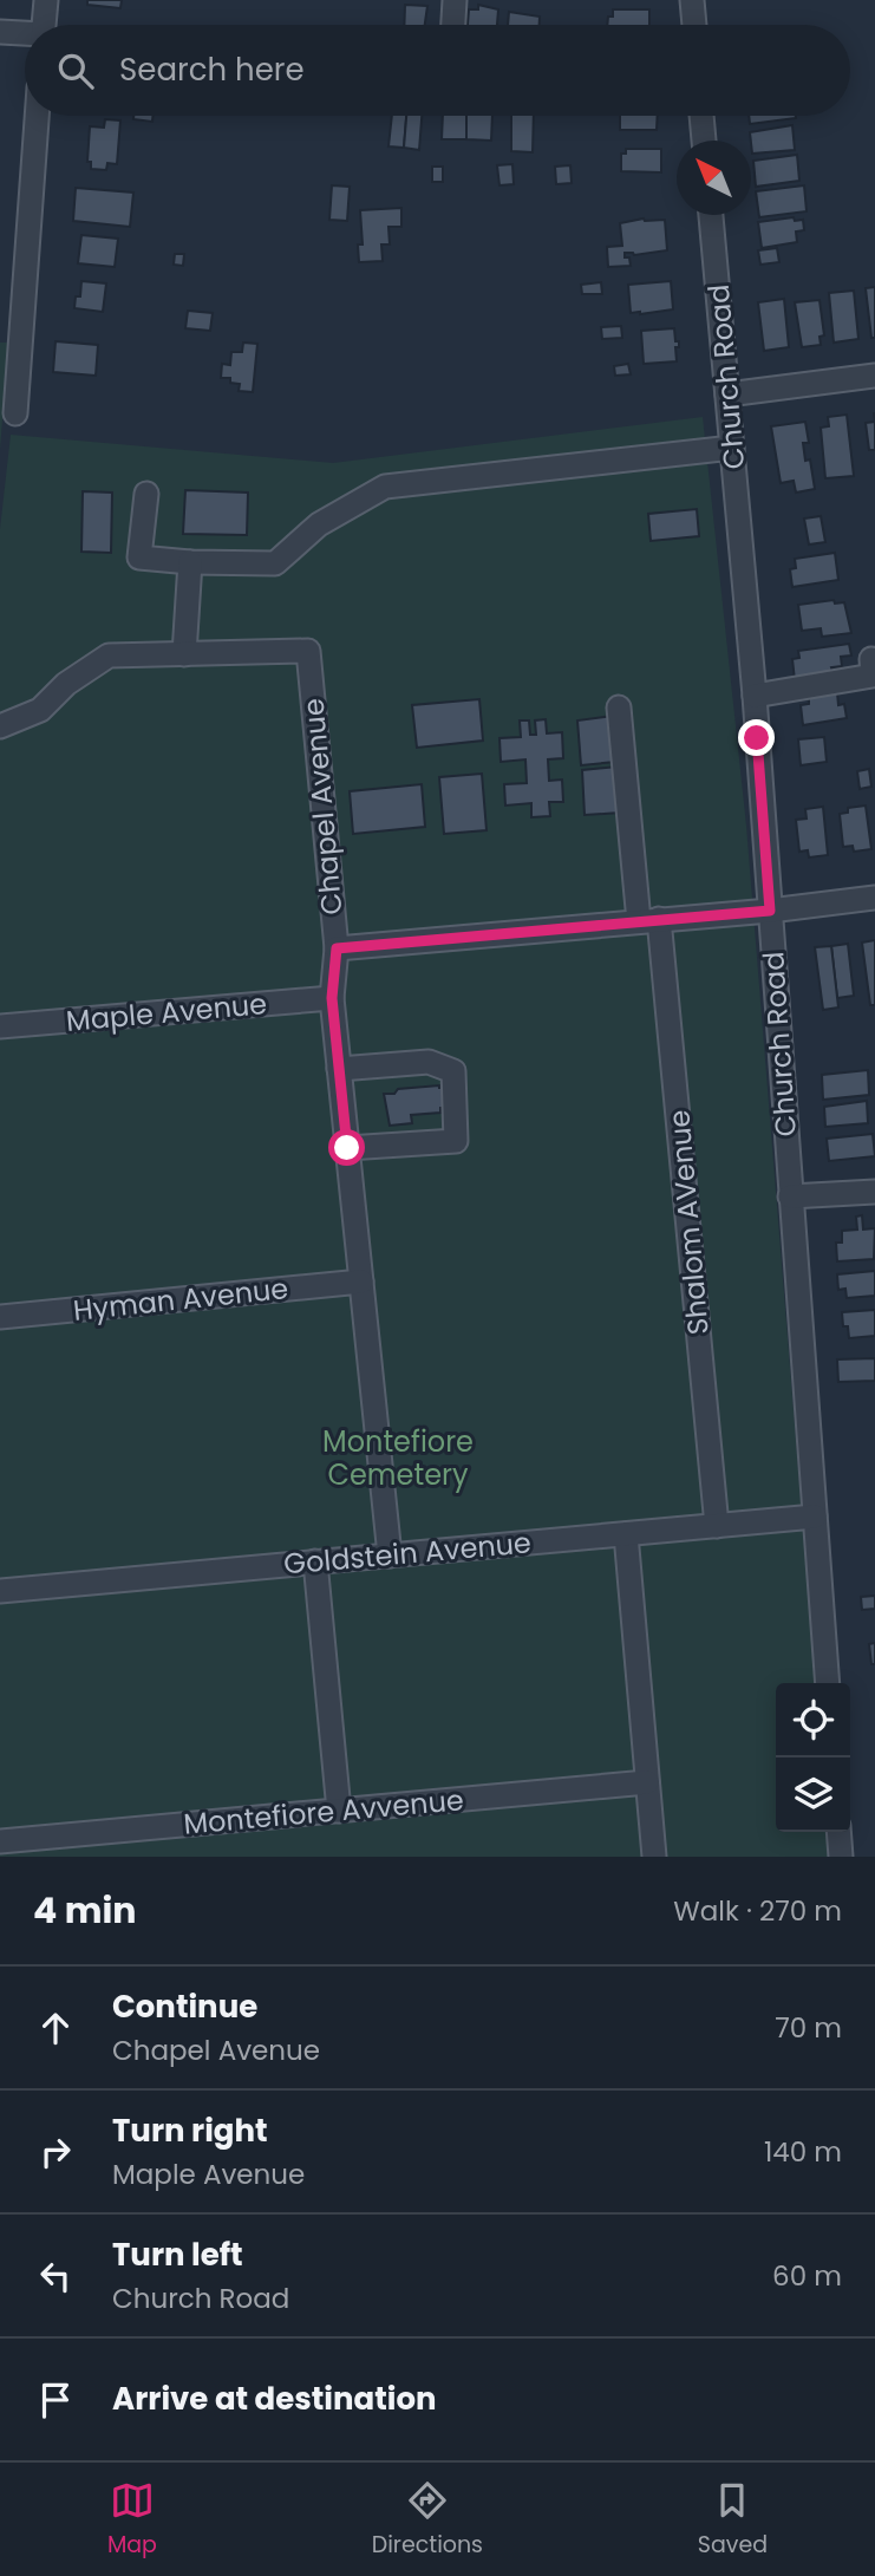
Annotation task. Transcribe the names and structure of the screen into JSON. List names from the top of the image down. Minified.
{"streets":{"street":["Church Road","Chapel Avenue","Maple Avenue","Shalom AVenue","Hyman Avenue","Goldstein Avenue","Montefiore Avvenue"]},"crossings":[["Church Road","Goldstein Avenue"],["Chapel Avenue","Maple Avenue"],["Chapel Avenue","Hyman Avenue"],["Chapel Avenue","Goldstein Avenue"],["Shalom AVenue","Goldstein Avenue"]],"parks":["Montefiore Cemetery"],"north":"top left","page":{"search":"Search here","heading":["4 min","Walk · 270 m"],"list":[["Continue","Chapel Avenue","70 m"],["Turn right","Maple Avenue","140 m"],["Turn left","Church Road","60 m"],"Arrive at destination"],"nav":["Map","Directions","Saved"]}}
